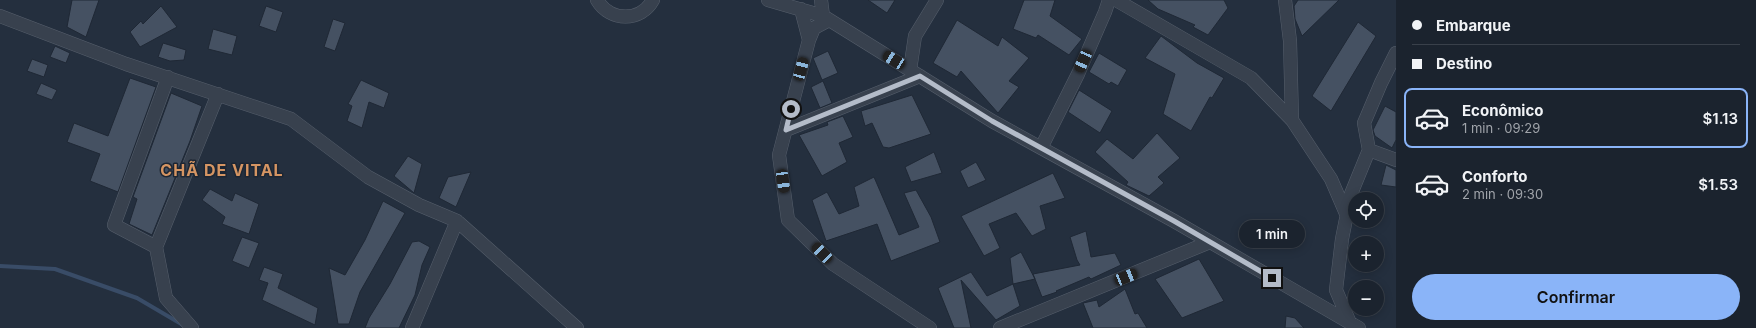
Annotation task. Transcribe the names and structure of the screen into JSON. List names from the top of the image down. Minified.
{"districts":["CHÃ DE VITAL"],"page":{"banner":["Embarque","Destino"],"list":[{"name":"Econômico","note":"1 min · 09:29","value":"$1.13"},{"name":"Conforto","note":"2 min · 09:30","value":"$1.53"}],"map_buttons":["+","−"],"bubble":"1 min","buttons":"Confirmar"}}
